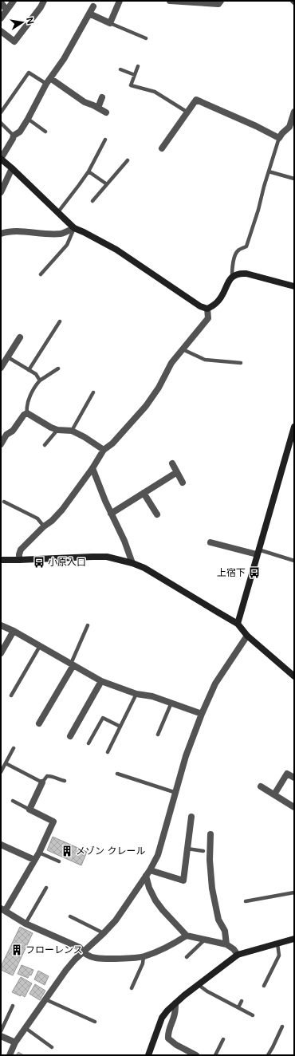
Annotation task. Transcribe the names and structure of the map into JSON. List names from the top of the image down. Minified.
{"places":{"bus stop":["小原入口","上宿下"],"building":["メゾン クレール","フローレンス"]},"north":"right"}
